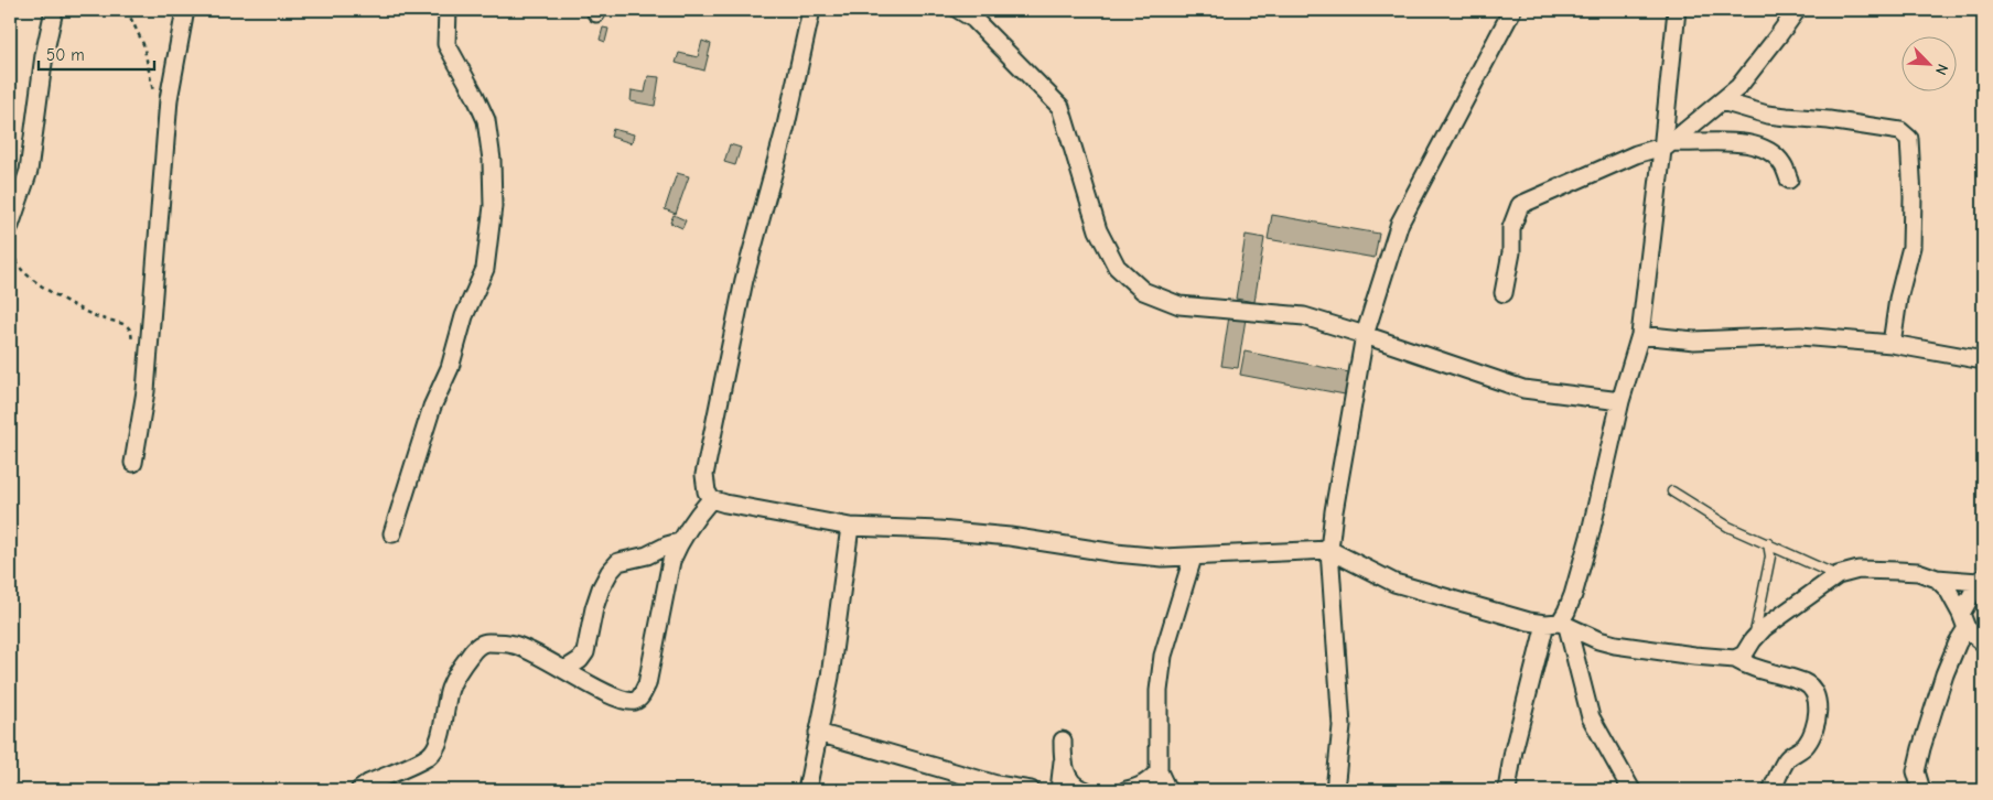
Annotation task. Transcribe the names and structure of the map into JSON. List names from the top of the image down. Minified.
{"scale_bar":"50 m","north":"bottom right"}
